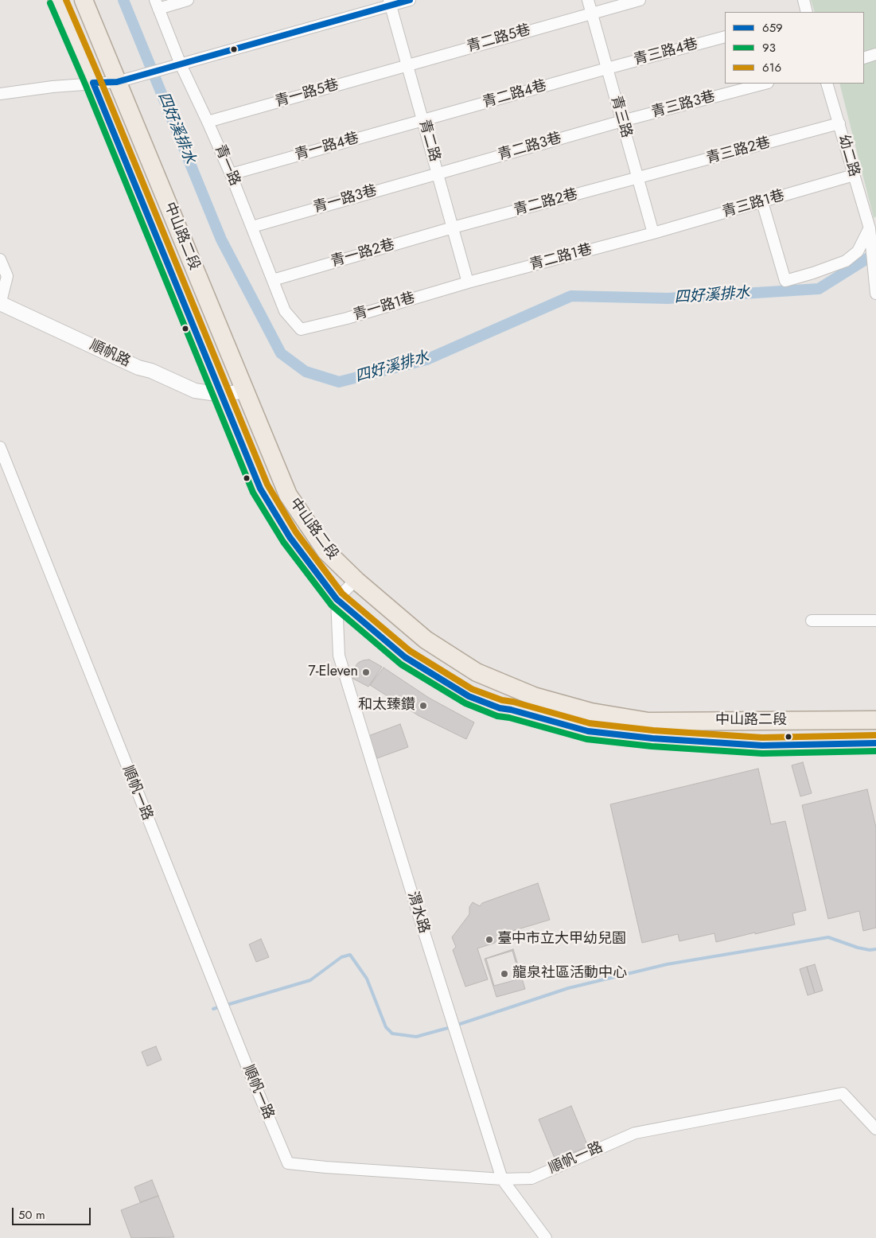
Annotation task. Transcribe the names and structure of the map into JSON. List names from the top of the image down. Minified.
{"streets":{"main road":["中山路二段"],"street":["青二路5巷","青三路4巷","青一路5巷","青二路4巷","青三路3巷","青三路","青二路","青一路4巷","青二路3巷","青三路2巷","幼二路","青一路","青一路3巷","青二路2巷","青三路1巷","青一路2巷","青二路1巷","青一路1巷","順帆路","順帆一路","渭水路"]},"crossings":[["青二路5巷","青一路5巷"],["青二路5巷","青三路"],["青二路5巷","青二路"],["青三路4巷","青二路4巷"],["青三路4巷","青三路"],["青一路5巷","青二路"],["青一路5巷","青一路"],["青二路4巷","青三路"],["青二路4巷","青二路"],["青二路4巷","青一路4巷"],["青三路3巷","青三路"],["青三路3巷","青二路3巷"],["青三路","青二路3巷"],["青三路","青三路2巷"],["青三路","青二路2巷"],["青三路","青三路1巷"],["青三路","青二路1巷"],["青二路","青一路4巷"],["青二路","青二路3巷"],["青二路","青一路3巷"],["青二路","青二路2巷"],["青二路","青一路2巷"],["青二路","青二路1巷"],["青二路","青一路1巷"],["青一路4巷","青一路"],["青二路3巷","青一路3巷"],["青三路2巷","幼二路"],["青三路2巷","青二路2巷"],["幼二路","青三路1巷"],["青一路","青一路3巷"],["青一路","青一路2巷"],["青一路","青一路1巷"],["青二路2巷","青一路2巷"],["青三路1巷","青二路1巷"],["中山路二段","順帆路"],["中山路二段","渭水路"],["青二路1巷","青一路1巷"],["順帆一路","渭水路"]],"water":["四好溪排水"],"places":["7-Eleven","和太臻鑽","臺中市立大甲幼兒園","龍泉社區活動中心"],"lines":["transit line 659","transit line 616","transit line 93"],"legend":["659","93","616"],"scale_bar":"50 m"}
